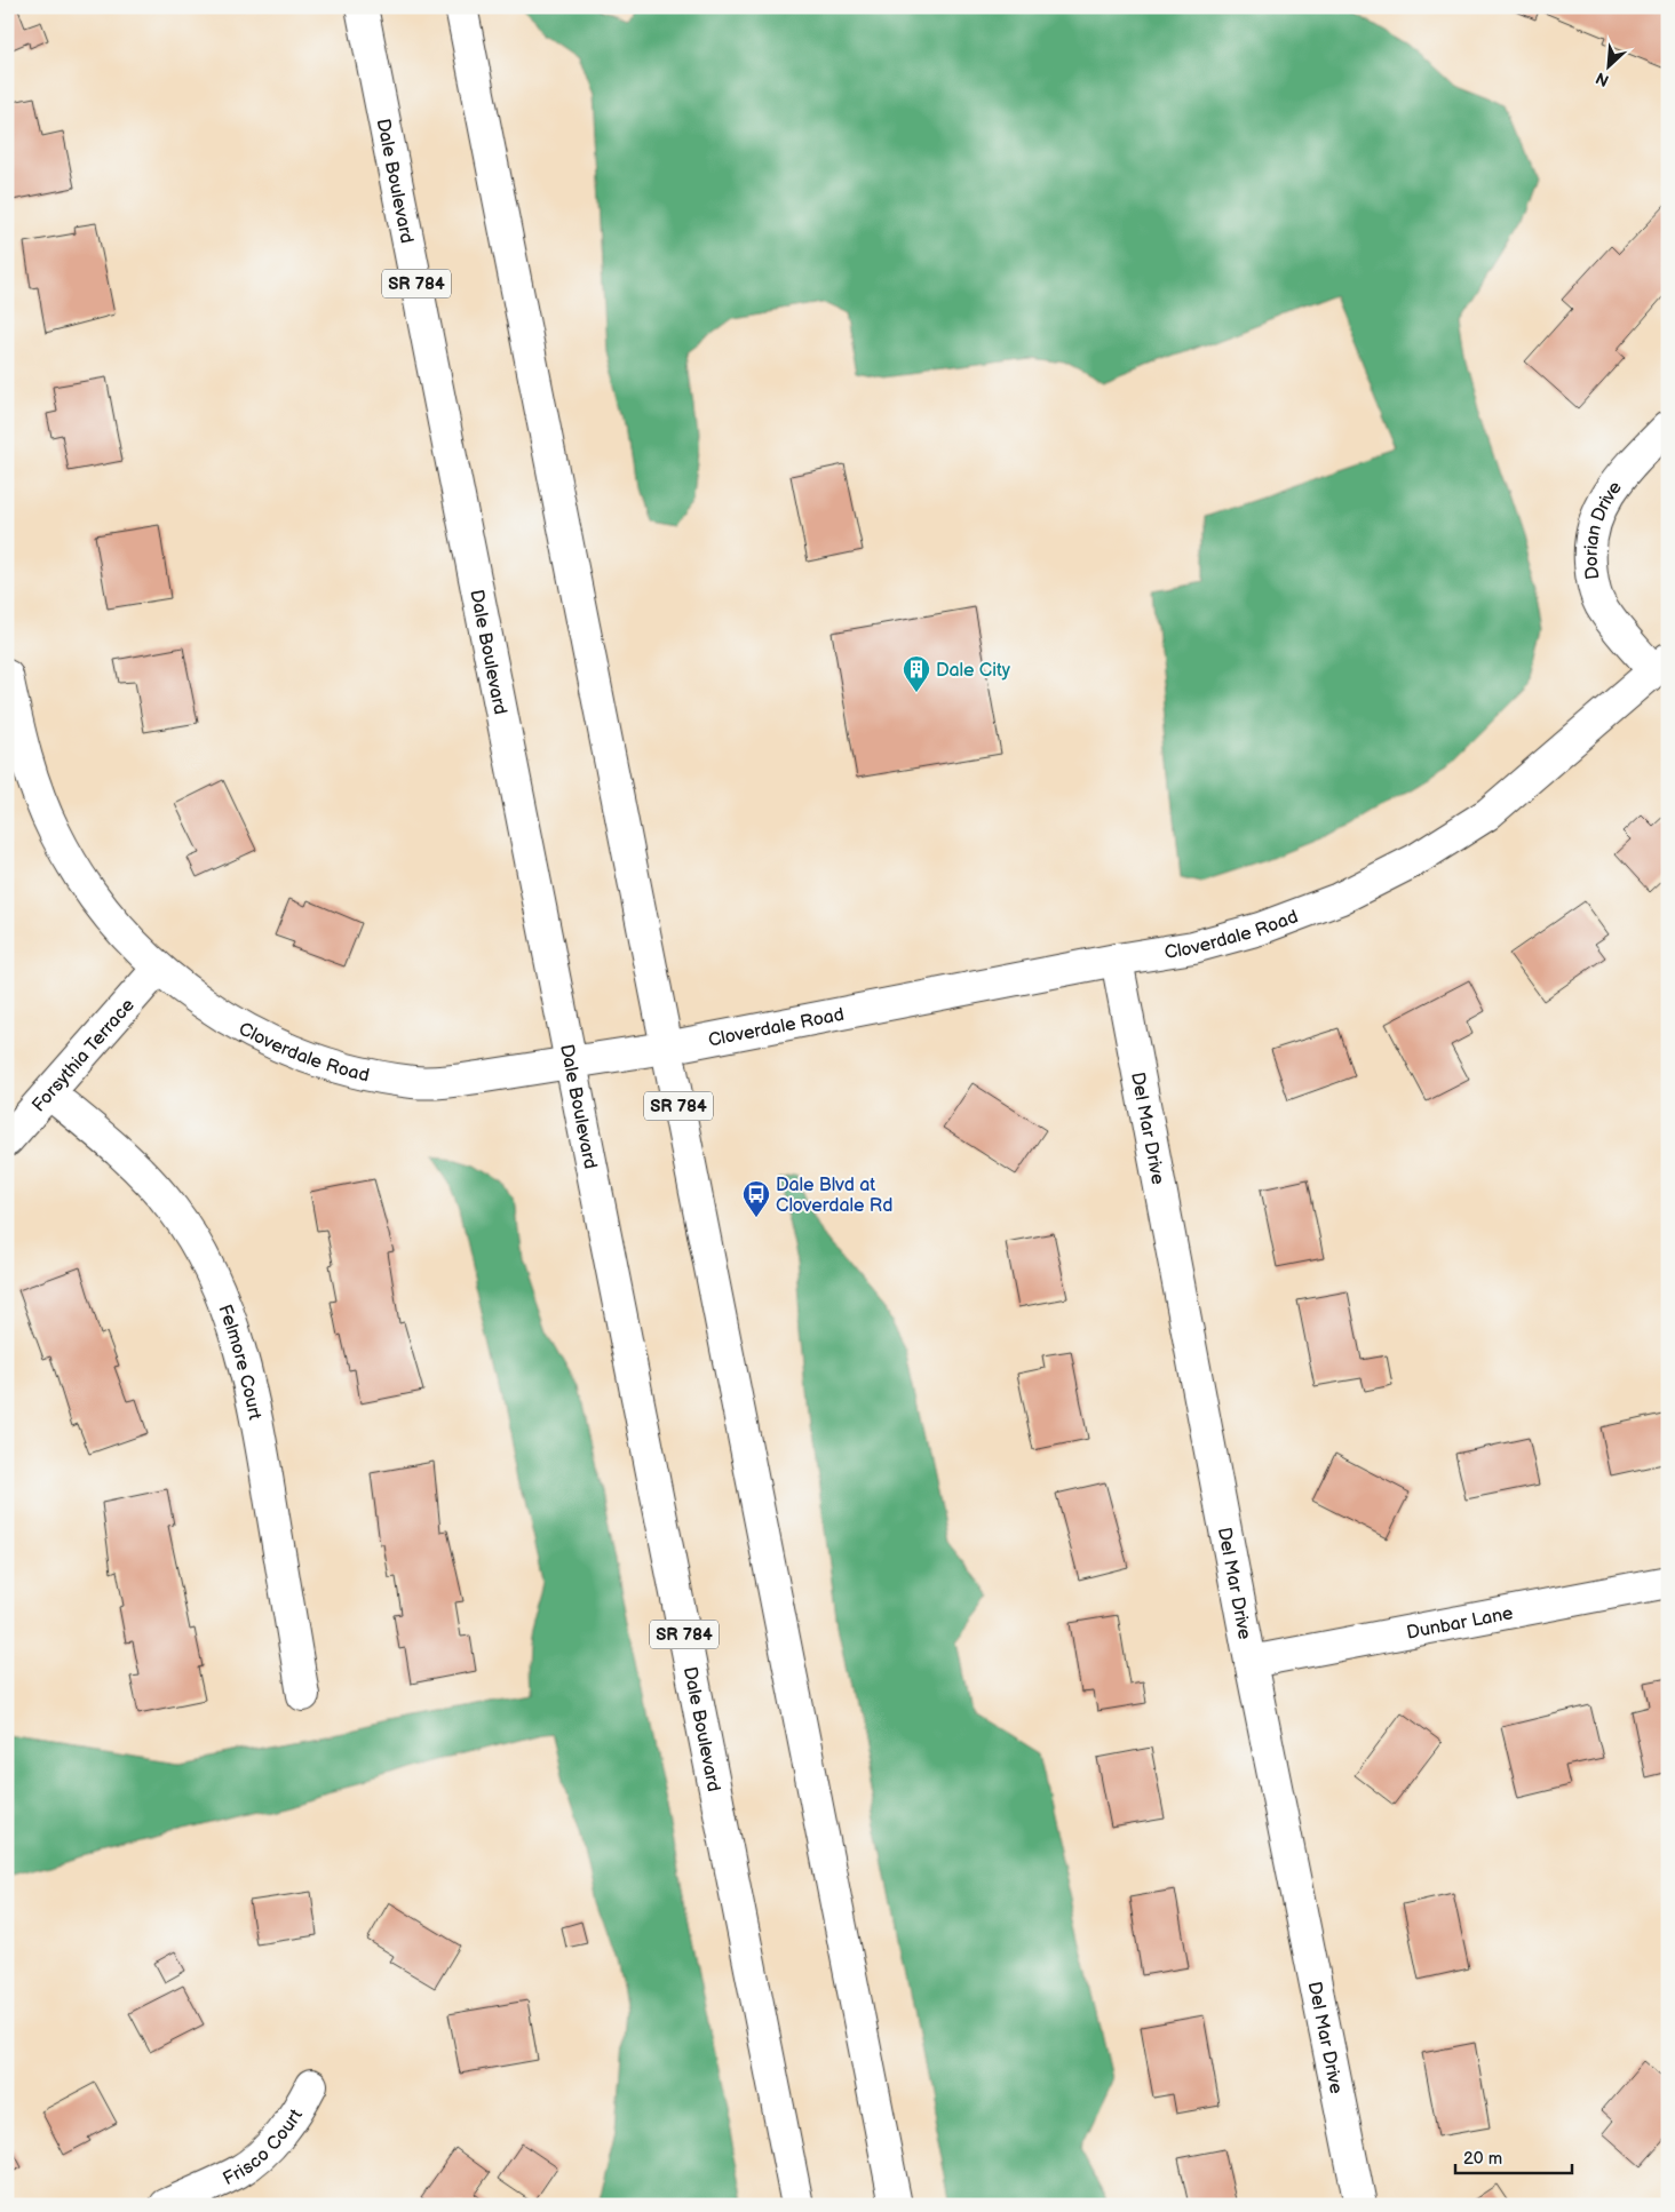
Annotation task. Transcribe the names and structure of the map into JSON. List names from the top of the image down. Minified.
{"streets":{"street":["Dale Boulevard","SR 784","Dorian Drive","Cloverdale Road","Forsythia Terrace","Del Mar Drive","Felmore Court","Dunbar Lane","Frisco Court"]},"crossings":[["Dale Boulevard","Cloverdale Road"],["SR 784","Cloverdale Road"],["Dorian Drive","Cloverdale Road"],["Cloverdale Road","Forsythia Terrace"],["Cloverdale Road","Del Mar Drive"],["Forsythia Terrace","Felmore Court"],["Del Mar Drive","Dunbar Lane"]],"places":{"building":["Dale City"],"bus stop":["Dale Blvd at Cloverdale Rd"]},"scale_bar":"20 m","north":"bottom left"}
